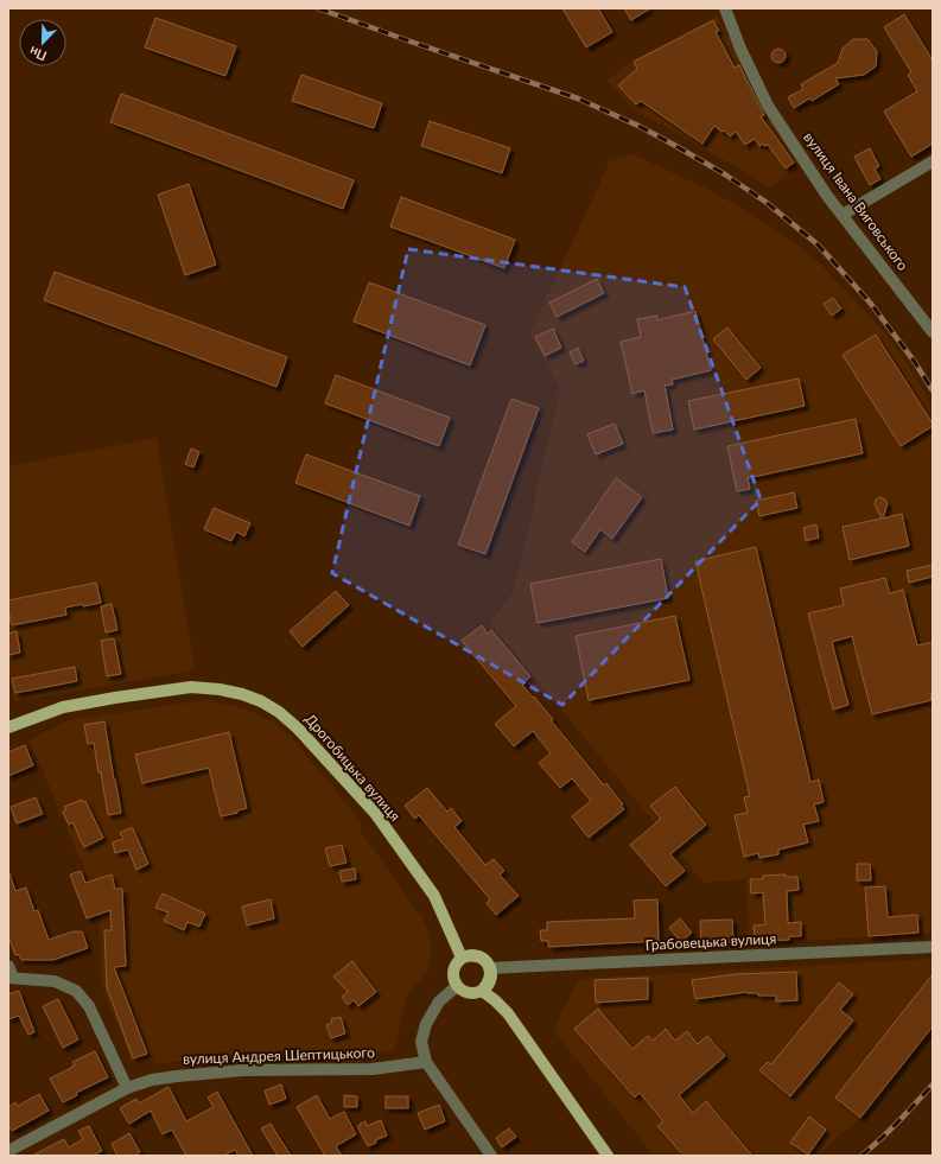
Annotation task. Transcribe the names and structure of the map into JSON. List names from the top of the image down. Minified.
{"streets":{"main road":["Дрогобицька вулиця"],"street":["вулиця Івана Виговського","Грабовецька вулиця","вулиця Андрея Шептицького"]},"crossings":[["Дрогобицька вулиця","Грабовецька вулиця"]],"north":"bottom left"}
